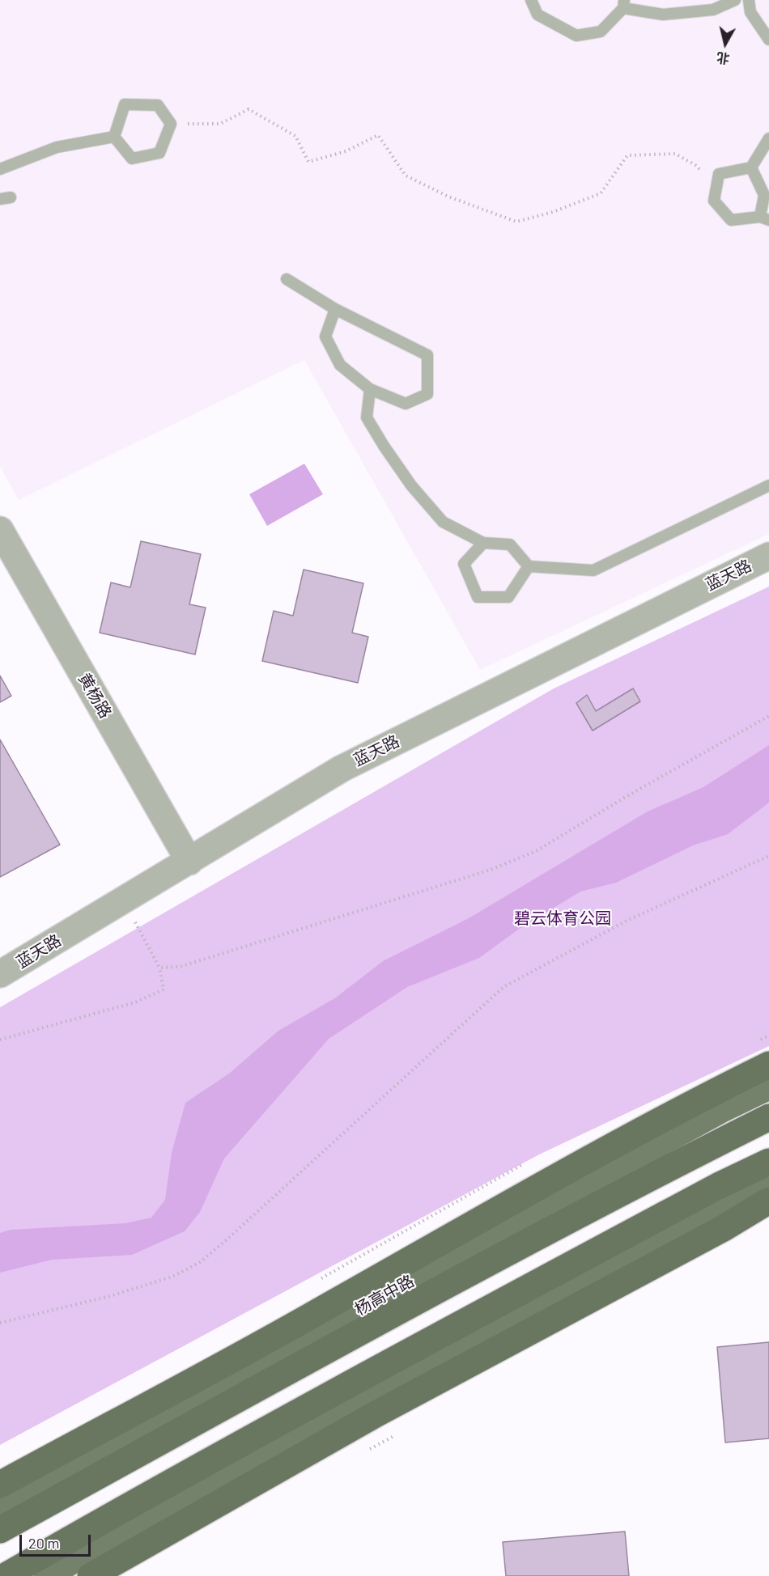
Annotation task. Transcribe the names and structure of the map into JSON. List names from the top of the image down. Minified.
{"streets":{"highway":["杨高中路"],"street":["蓝天路","黄杨路"]},"crossings":[["蓝天路","黄杨路"]],"parks":["碧云体育公园"],"scale_bar":"20 m","north":"bottom"}
